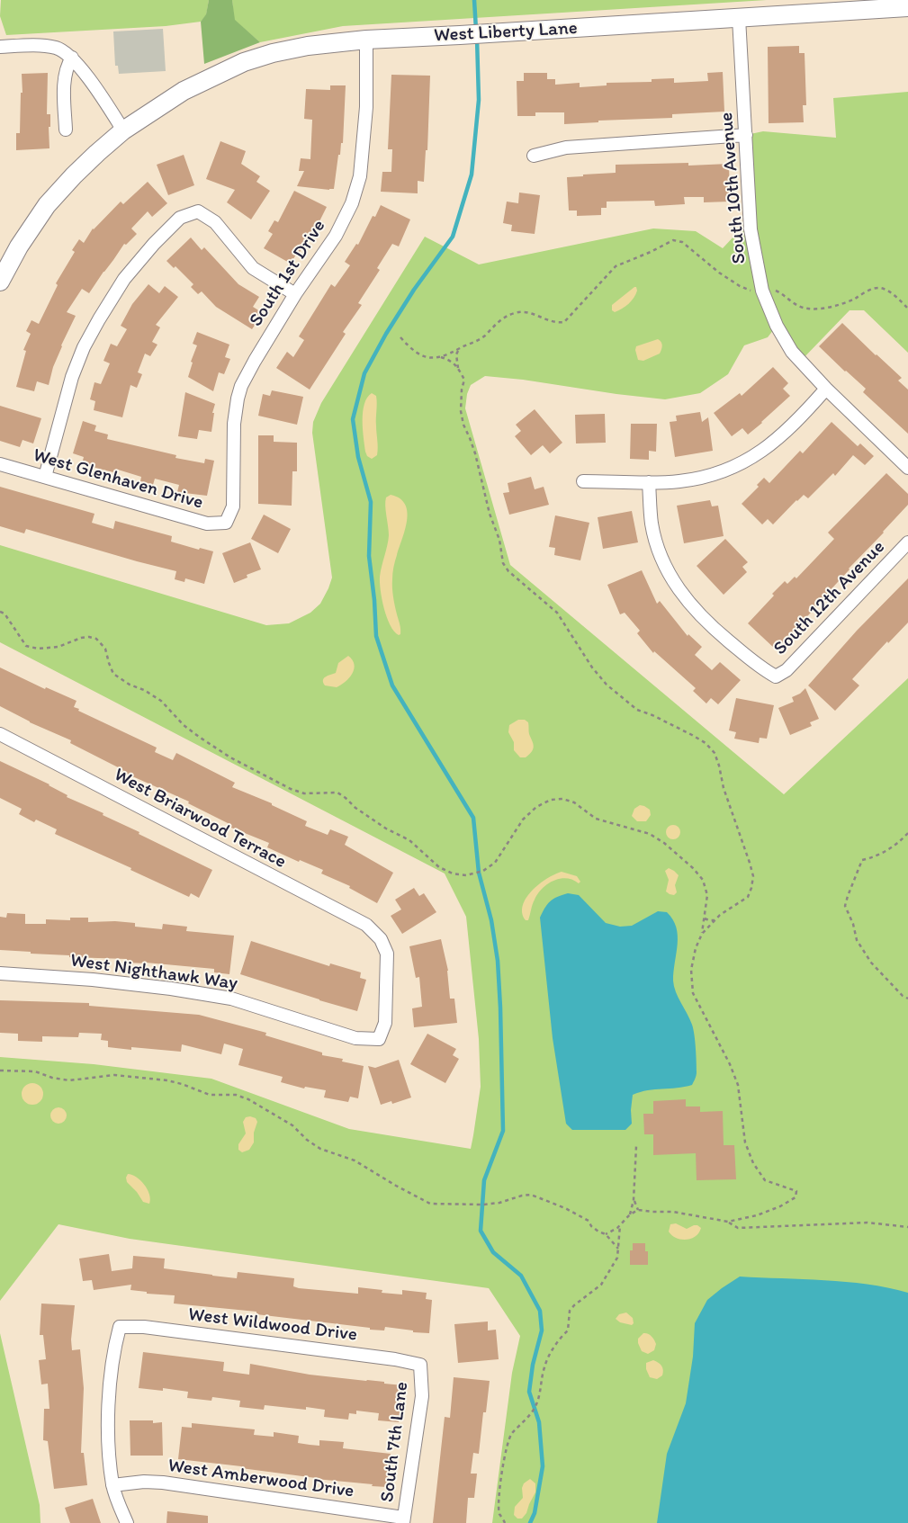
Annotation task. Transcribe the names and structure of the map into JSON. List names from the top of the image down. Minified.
{"streets":{"street":["West Liberty Lane","South 10th Avenue","South 1st Drive","West Glenhaven Drive","South 12th Avenue","West Briarwood Terrace","West Nighthawk Way","West Wildwood Drive","South 7th Lane","West Amberwood Drive"]},"crossings":[["West Liberty Lane","South 10th Avenue"],["West Liberty Lane","South 1st Drive"],["South 1st Drive","West Glenhaven Drive"],["West Briarwood Terrace","West Nighthawk Way"],["West Wildwood Drive","South 7th Lane"],["West Wildwood Drive","West Amberwood Drive"],["South 7th Lane","West Amberwood Drive"]]}
